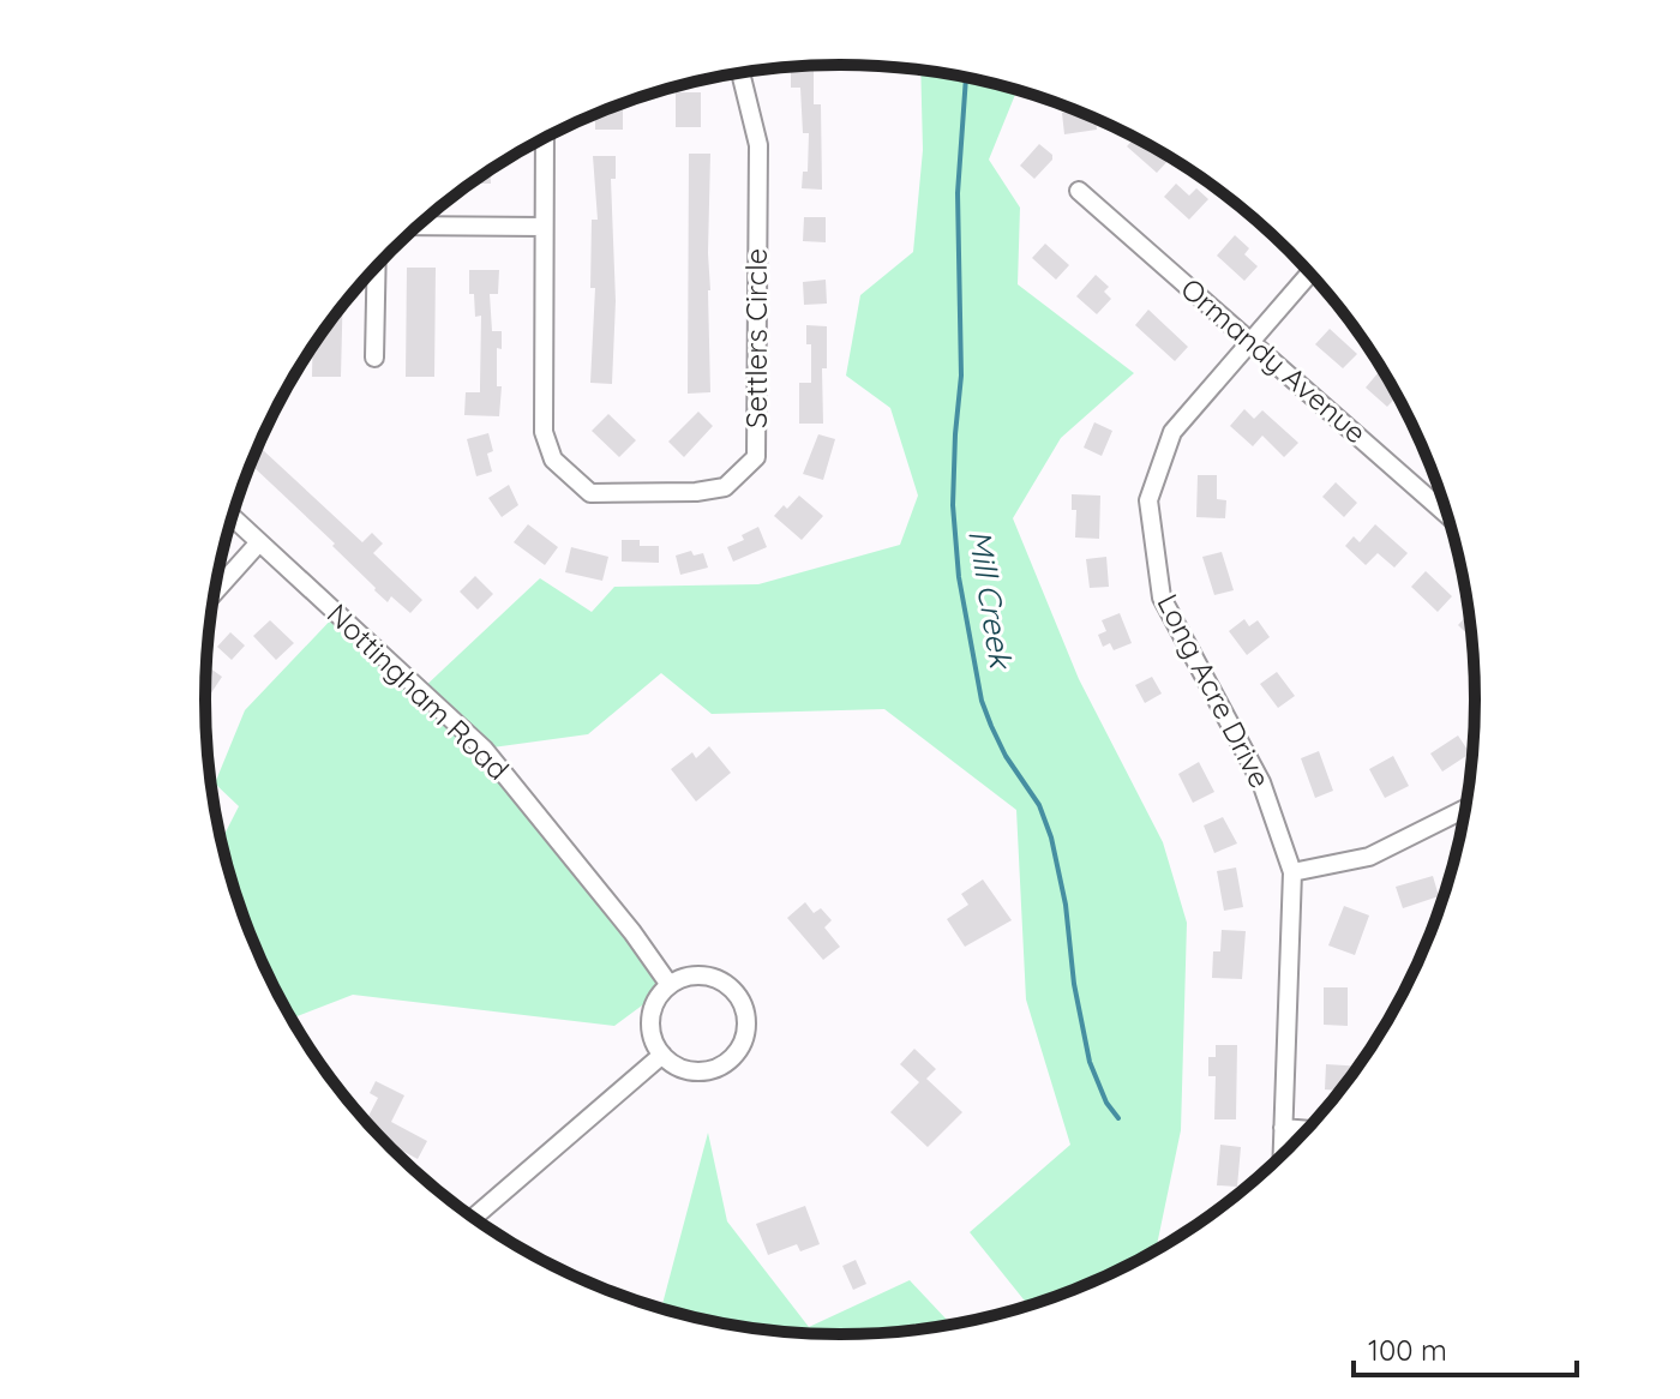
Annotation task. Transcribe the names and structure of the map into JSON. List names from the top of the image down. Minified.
{"streets":{"street":["Settlers Circle","Ormandy Avenue","Long Acre Drive","Nottingham Road"]},"crossings":[["Ormandy Avenue","Long Acre Drive"]],"water":["Mill Creek"],"scale_bar":"100 m"}
